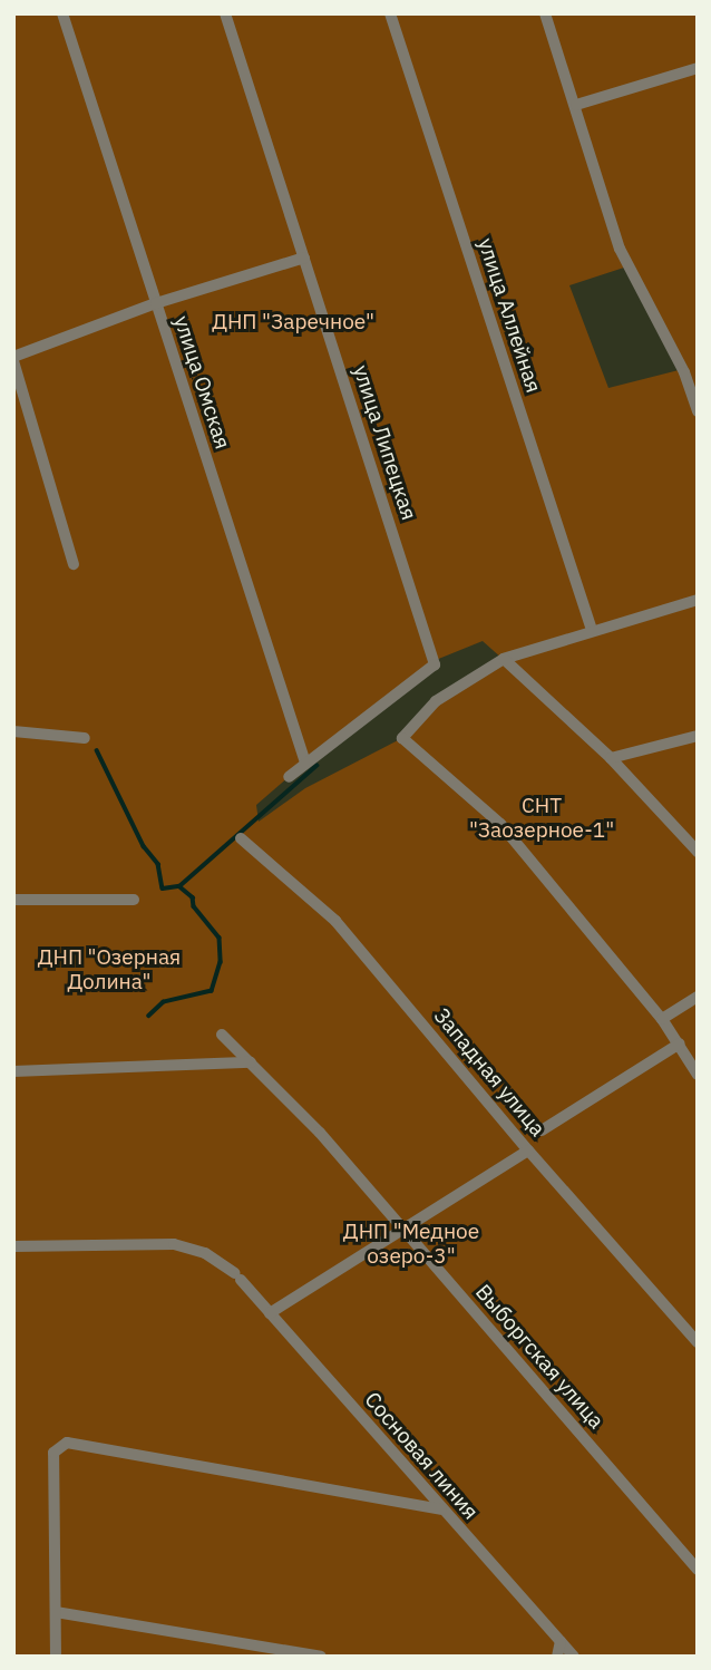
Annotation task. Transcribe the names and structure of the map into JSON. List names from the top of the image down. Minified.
{"streets":{"street":["улица Аллейная","улица Омская","улица Липецкая","Западная улица","Выборгская улица","Сосновая линия"]},"crossings":[["улица Омская","улица Липецкая"]],"parks":["ДНП \"Заречное\"","СНТ \"Заозерное-1\"","ДНП \"Озерная Долина\"","ДНП \"Медное озеро-3\""]}
